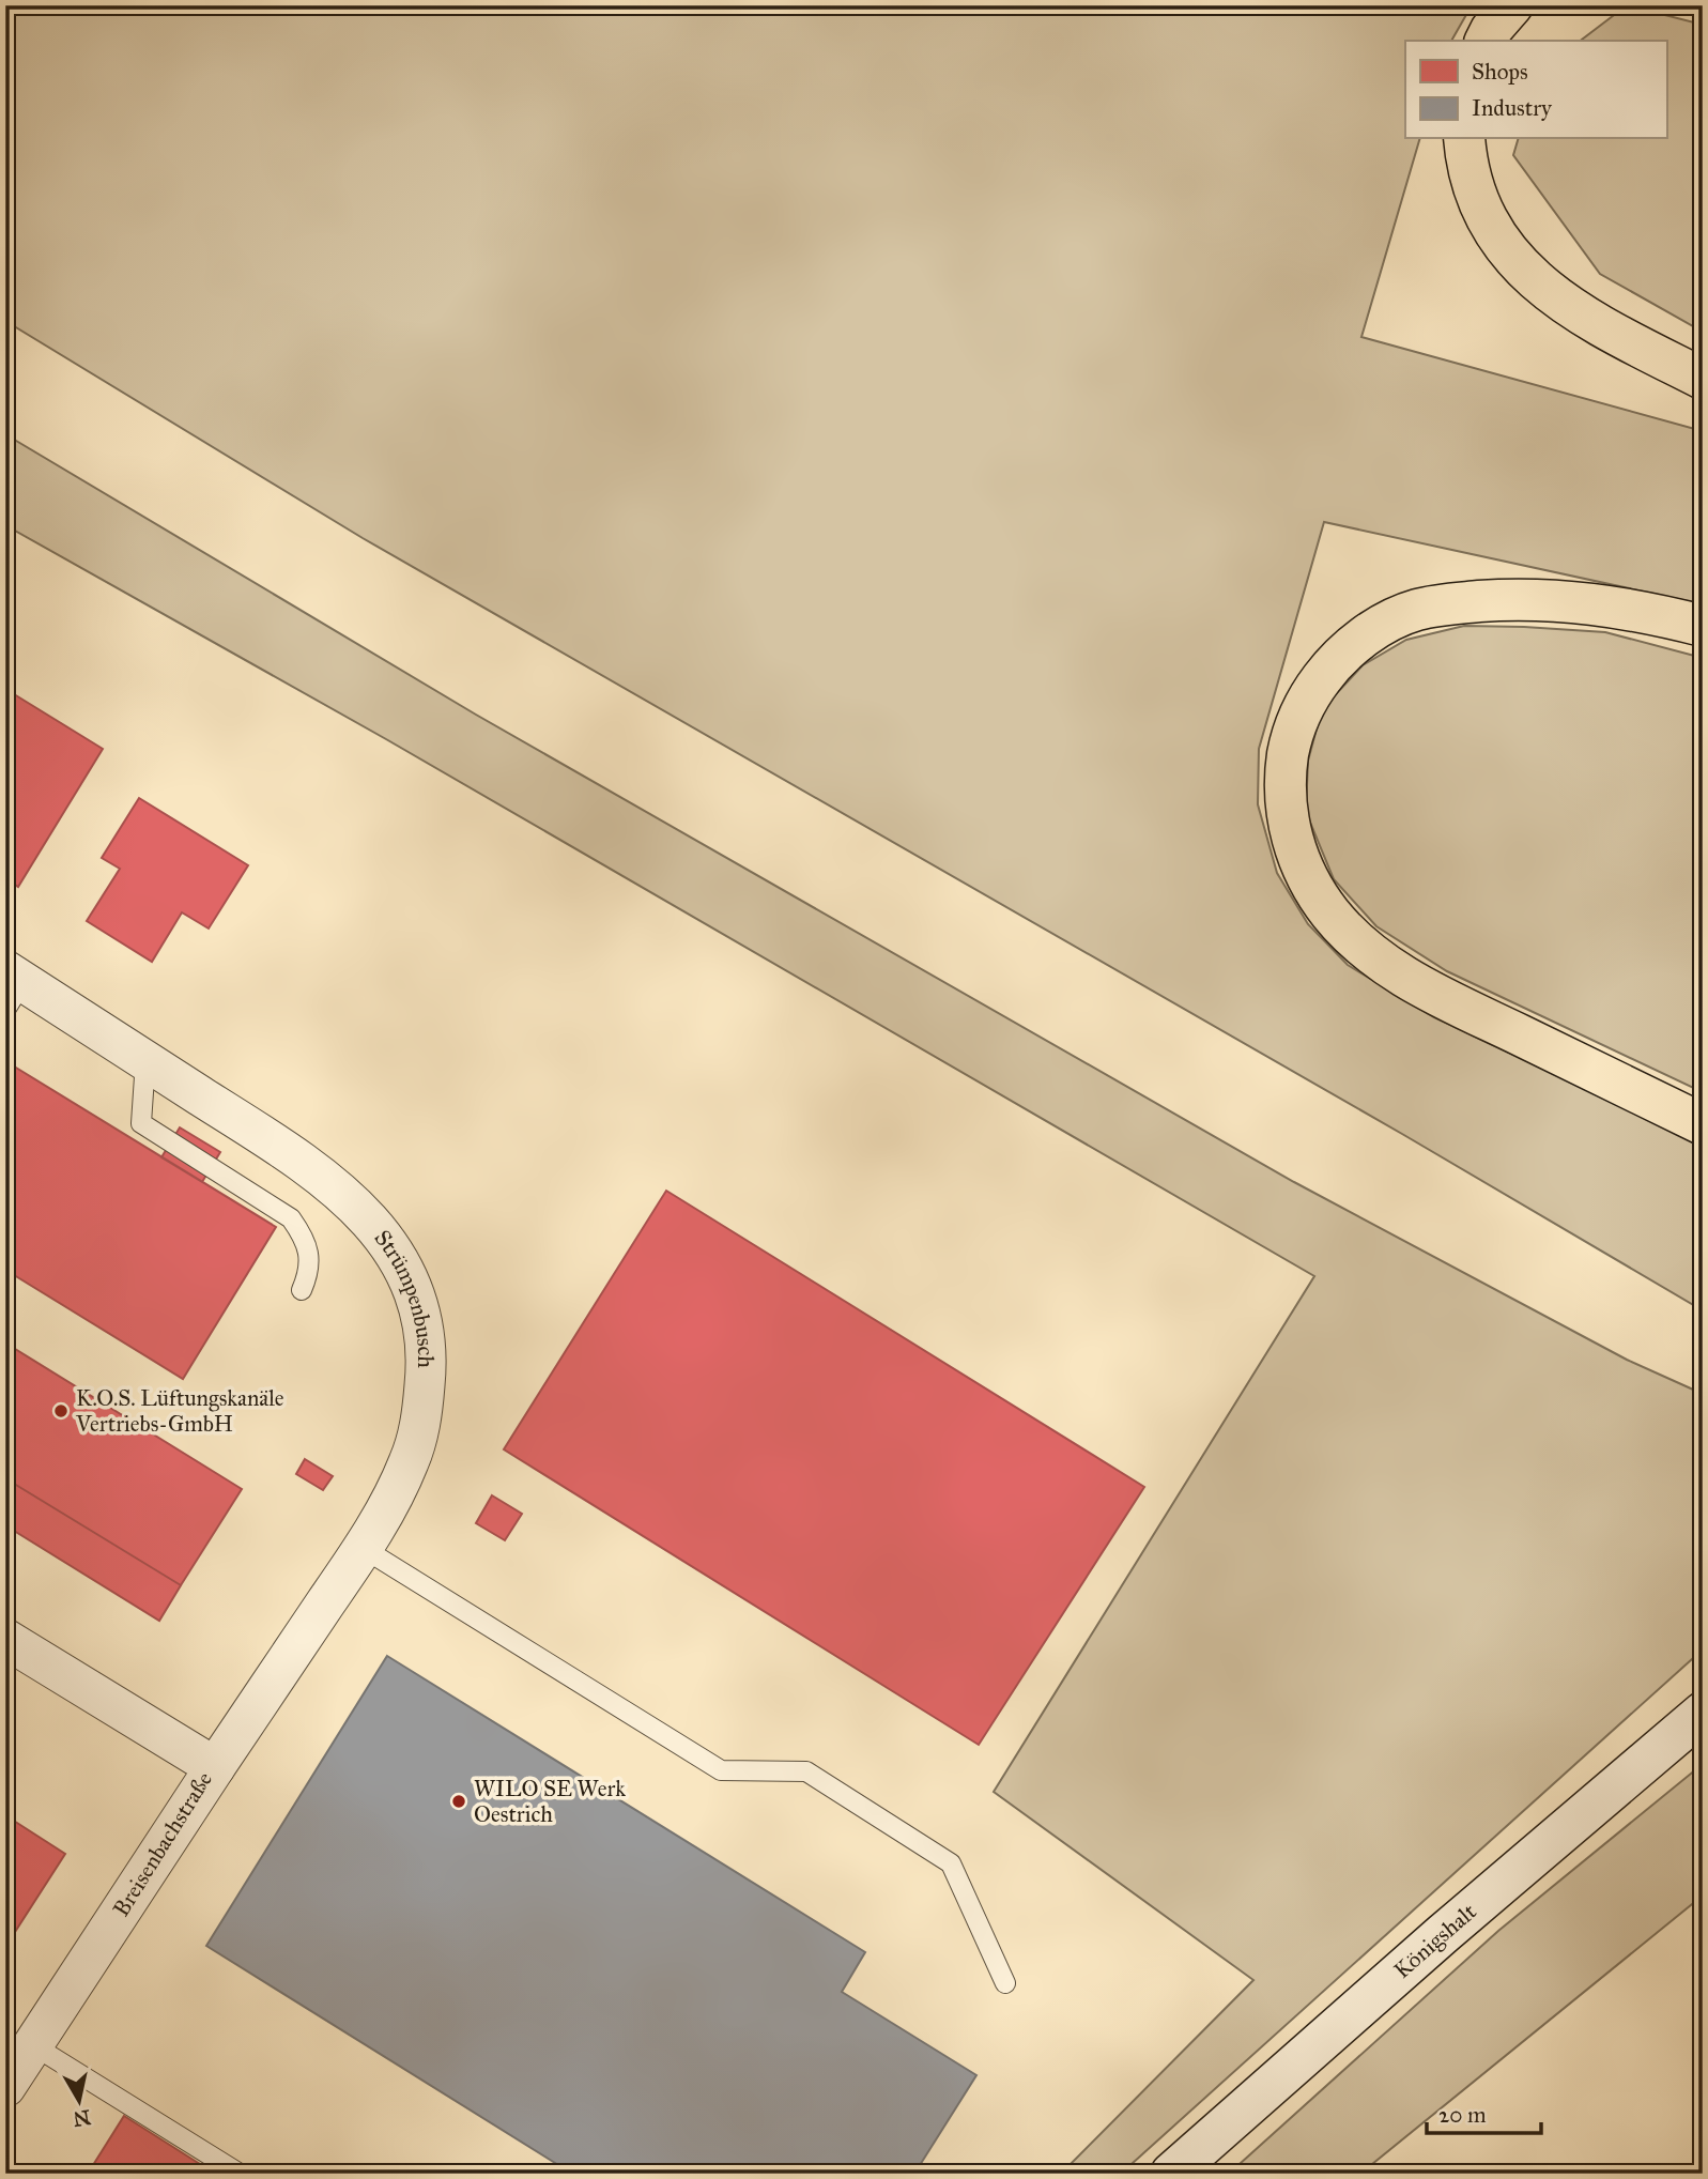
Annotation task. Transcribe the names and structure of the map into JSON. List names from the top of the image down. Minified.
{"streets":{"main road":["Königshalt"],"street":["Strümpenbusch","Breisenbachstraße"]},"crossings":[["Strümpenbusch","Breisenbachstraße"]],"places":["K.O.S. Lüftungskanäle Vertriebs-GmbH","WILO SE Werk Oestrich"],"legend":["Shops","Industry"],"scale_bar":"20 m","north":"bottom"}
